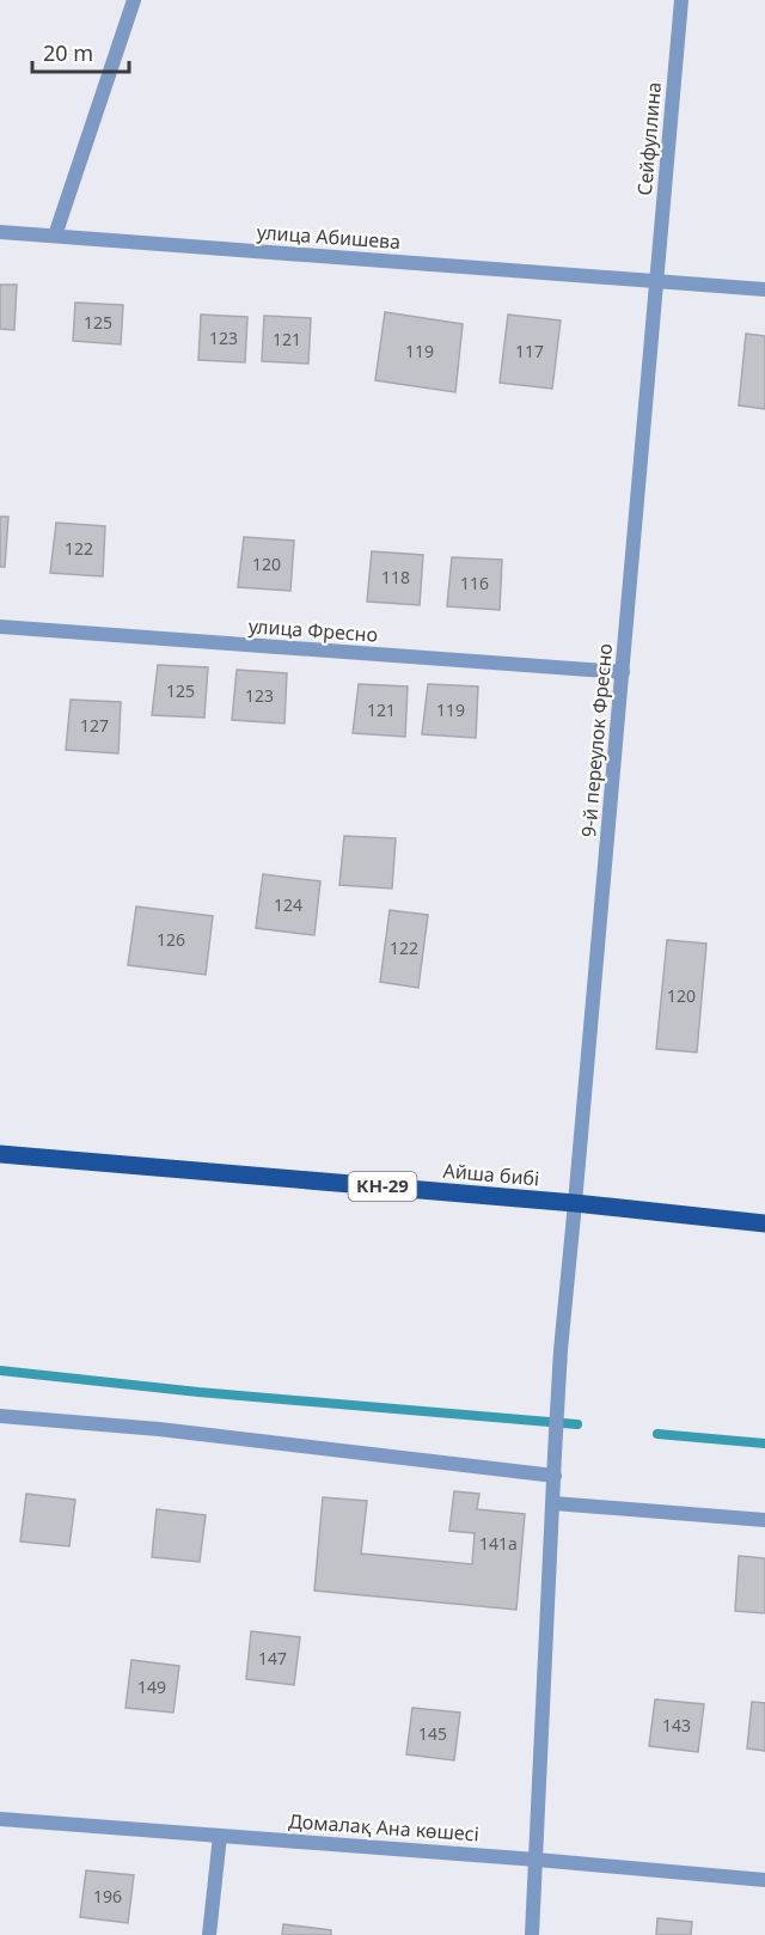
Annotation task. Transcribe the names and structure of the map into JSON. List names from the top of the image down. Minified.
{"streets":{"main road":["Айша бибі","КН-29"],"street":["Сейфуллина","улица Абишева","улица Фресно","9-й переулок Фресно","Домалақ Ана көшесі"]},"crossings":[["Сейфуллина","улица Абишева"],["Сейфуллина","9-й переулок Фресно"],["улица Абишева","9-й переулок Фресно"],["улица Фресно","9-й переулок Фресно"],["9-й переулок Фресно","Айша бибі"],["9-й переулок Фресно","Домалақ Ана көшесі"]],"house_numbers":["125","123","121","119","117","122","120","118","116","125","123","121","119","127","124","126","122","120","141а","147","149","143","145","196"],"scale_bar":"20 m"}
